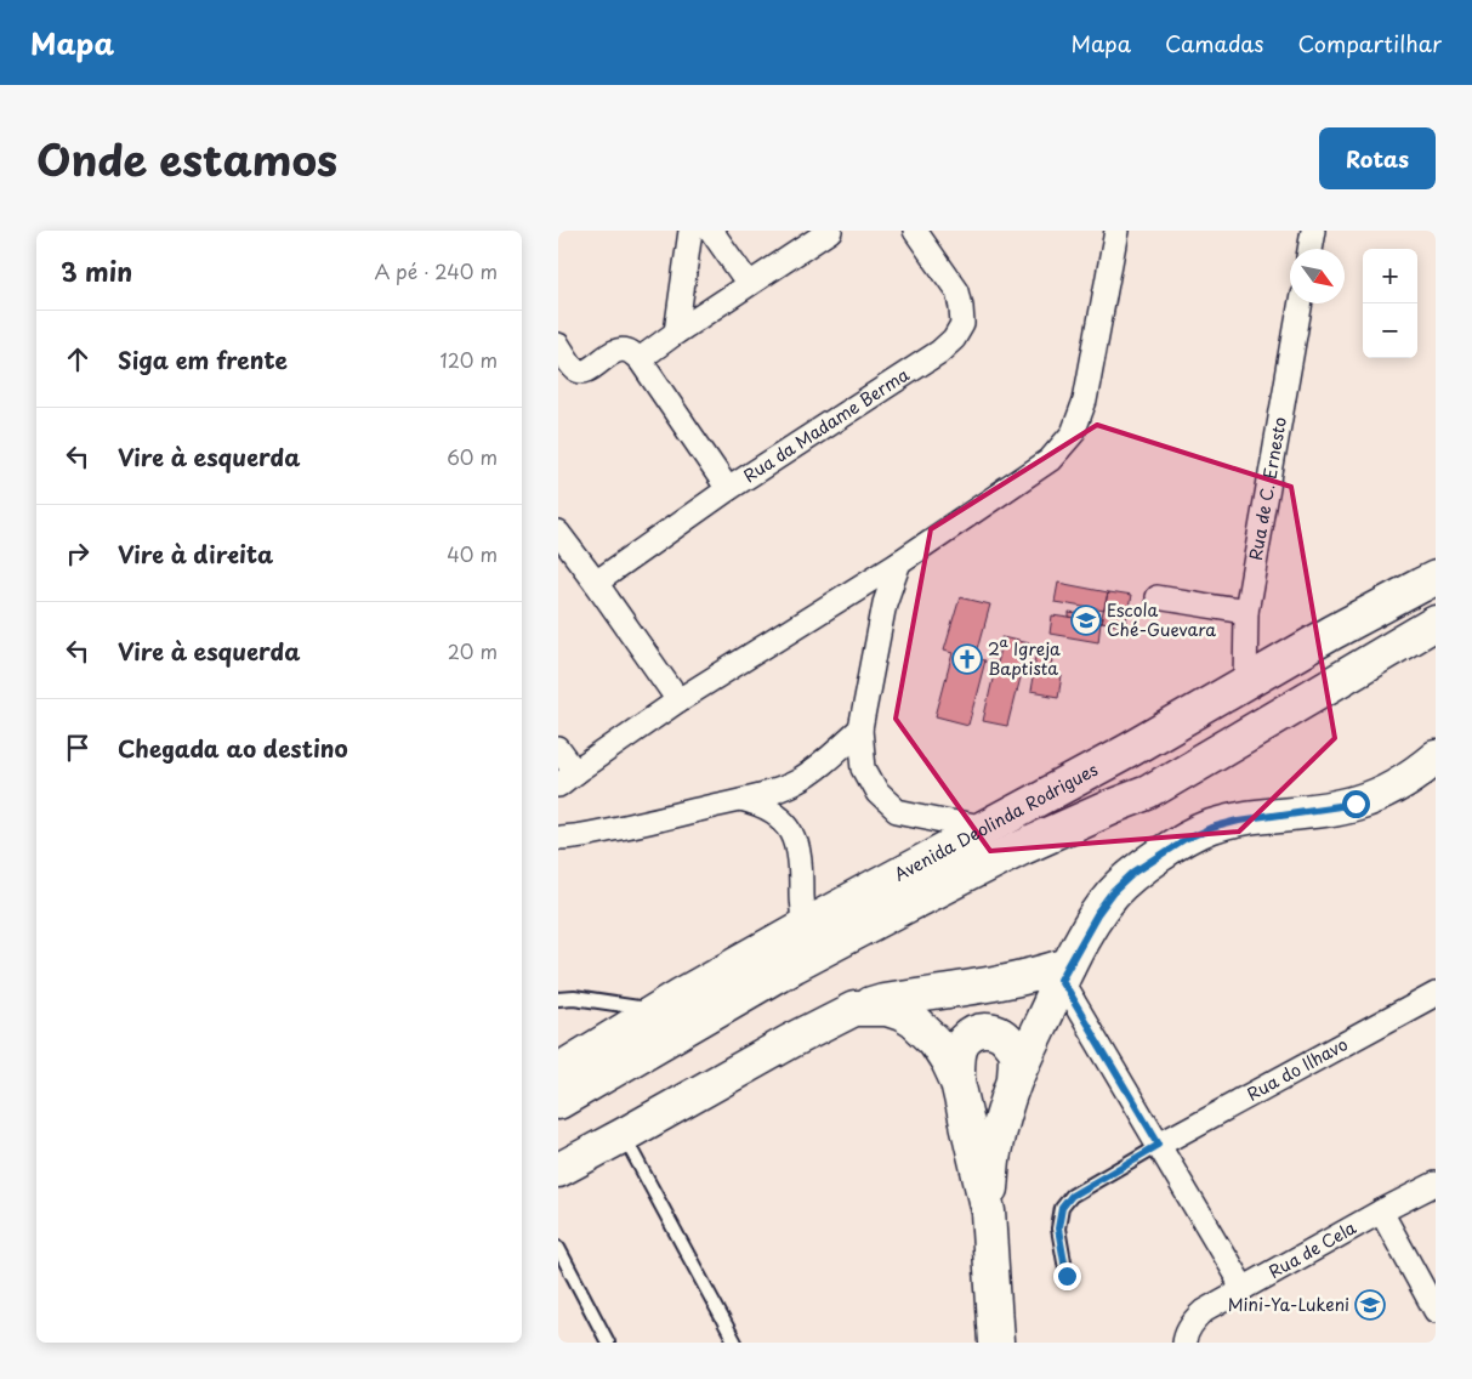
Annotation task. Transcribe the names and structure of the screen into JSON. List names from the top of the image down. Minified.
{"streets":{"main road":["Avenida Deolinda Rodrigues"],"street":["Rua da Madame Berma","Rua de C. Ernesto","Rua do Ilhavo","Rua de Cela"]},"crossings":[["Rua de C. Ernesto","Avenida Deolinda Rodrigues"]],"places":{"school or university":["Escola Ché-Guevara","Mini-Ya-Lukeni"],"church":["2ª Igreja Baptista"]},"north":"bottom right","page":{"header":"Mapa","nav":["Mapa","Camadas","Compartilhar"],"title":"Onde estamos","buttons":"Rotas","heading":["3 min","A pé · 240 m"],"map_buttons":["+","−"],"list":[["Siga em frente","120 m"],["Vire à esquerda","60 m"],["Vire à direita","40 m"],["Vire à esquerda","20 m"],"Chegada ao destino"]}}
